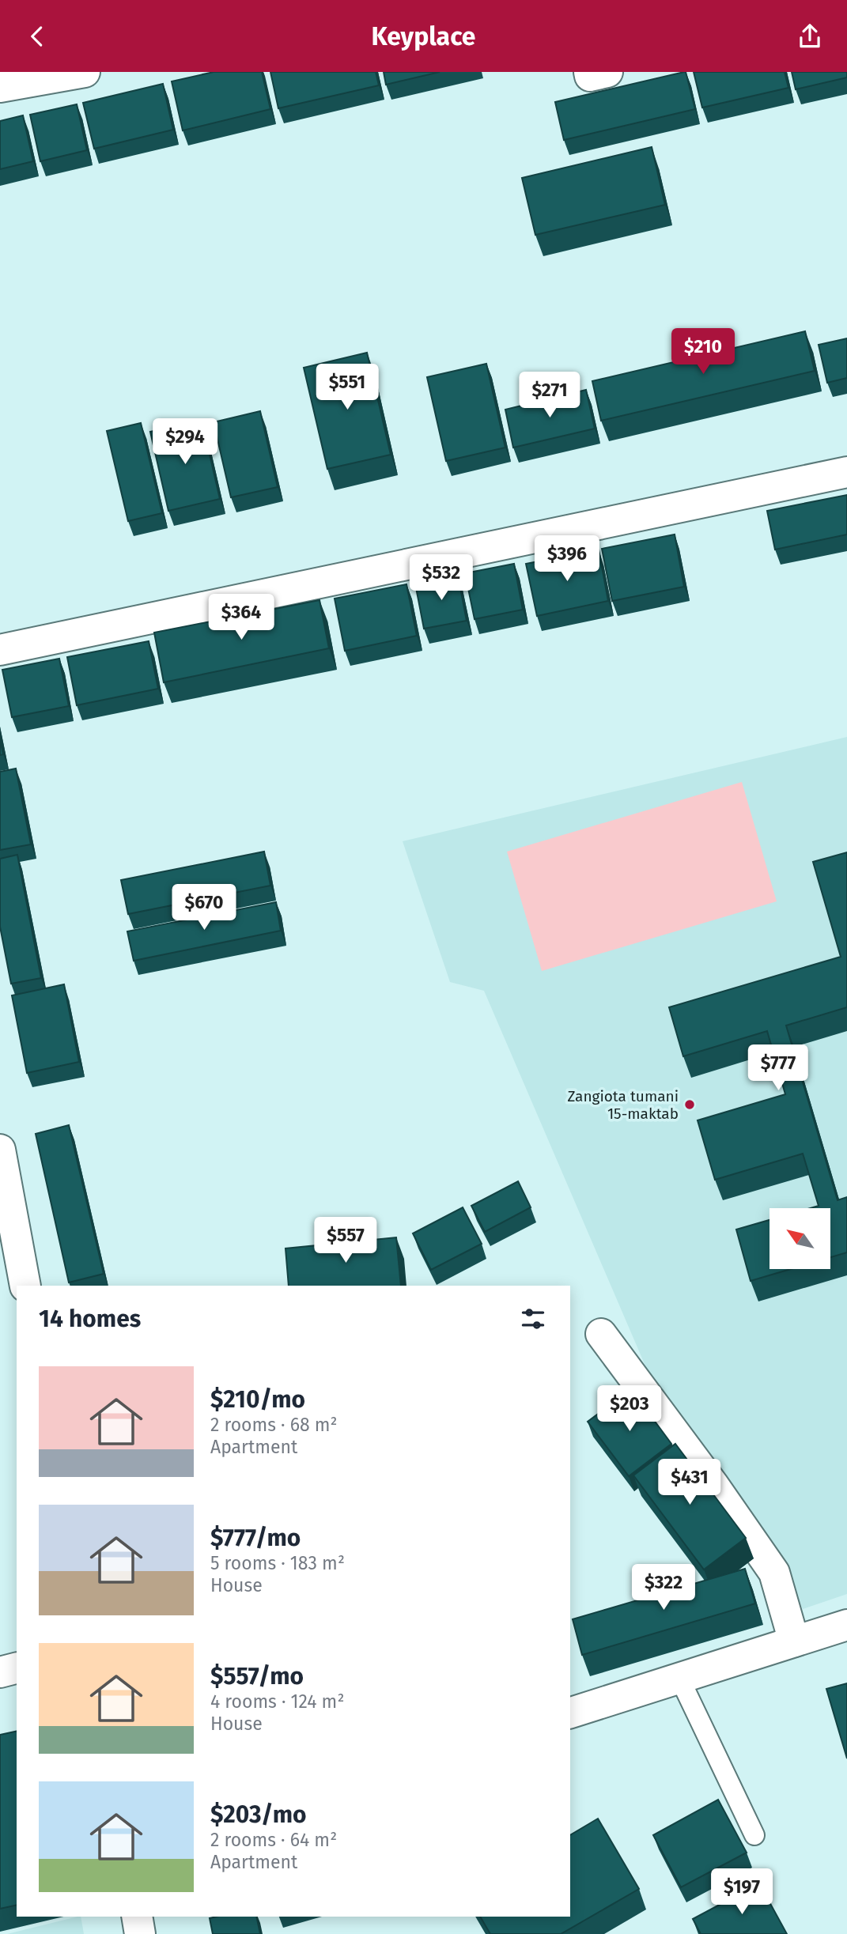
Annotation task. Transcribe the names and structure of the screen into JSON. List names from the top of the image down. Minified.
{"places":["Zangiota tumani 15-maktab"],"north":"top left","page":{"header":"Keyplace","price":["$210","$551","$271","$294","$396","$532","$364","$670","$777","$557","$203","$431","$322","$197"],"heading":"14 homes","list":[{"name":"$210/mo","note":"2 rooms · 68 m² · Apartment"},{"name":"$777/mo","note":"5 rooms · 183 m² · House"},{"name":"$557/mo","note":"4 rooms · 124 m² · House"},{"name":"$203/mo","note":"2 rooms · 64 m² · Apartment"}]}}
